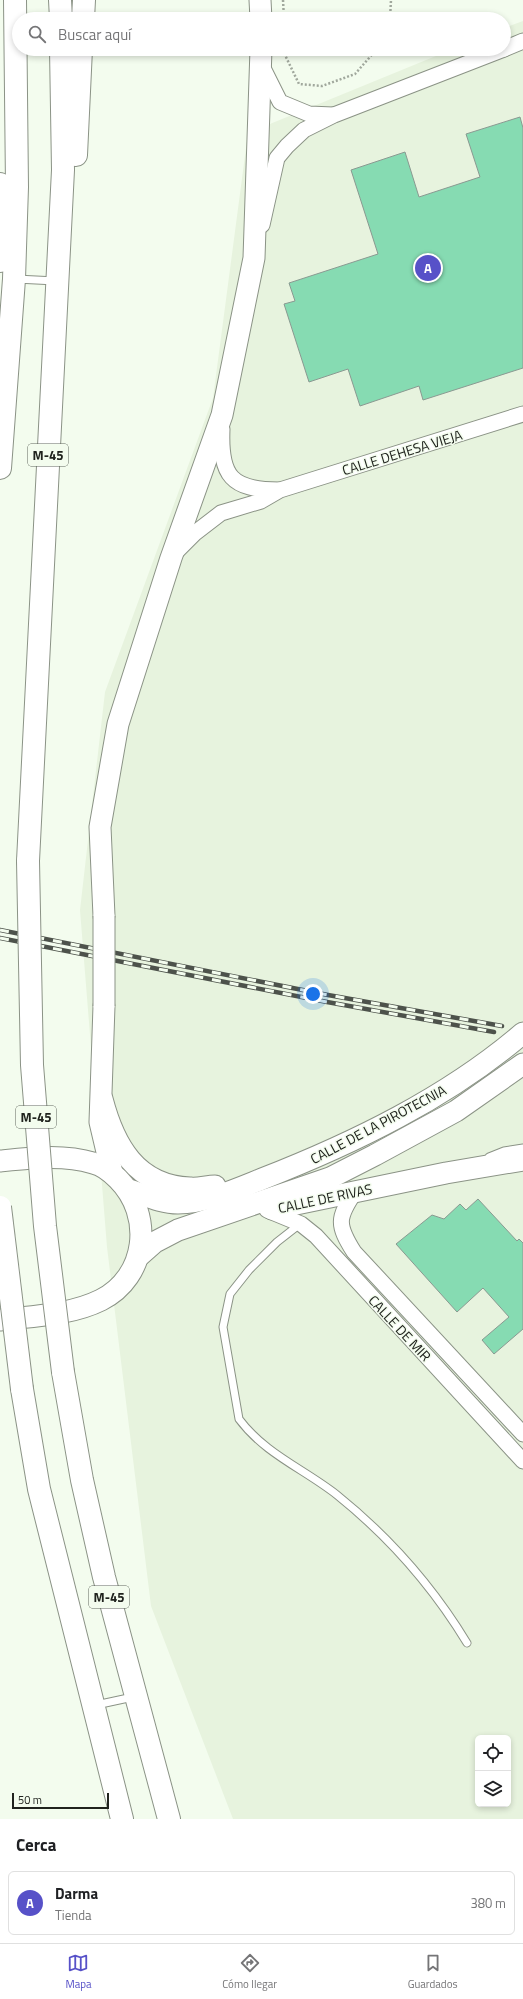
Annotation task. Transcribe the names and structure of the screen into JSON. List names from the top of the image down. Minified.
{"streets":{"highway":["M-45"],"main road":["CALLE DE LA PIROTECNIA","CALLE DE RIVAS"],"street":["CALLE DEHESA VIEJA","CALLE DE MIR"]},"crossings":[["CALLE DE LA PIROTECNIA","CALLE DE RIVAS"],["CALLE DE RIVAS","CALLE DE MIR"]],"scale_bar":"50 m","page":{"search":"Buscar aquí","pins":"A","scale":"50 m","heading":"Cerca","list":[{"mark":"A","name":"Darma","note":"Tienda","value":"380 m"}],"nav":["Mapa","Cómo llegar","Guardados"]}}
